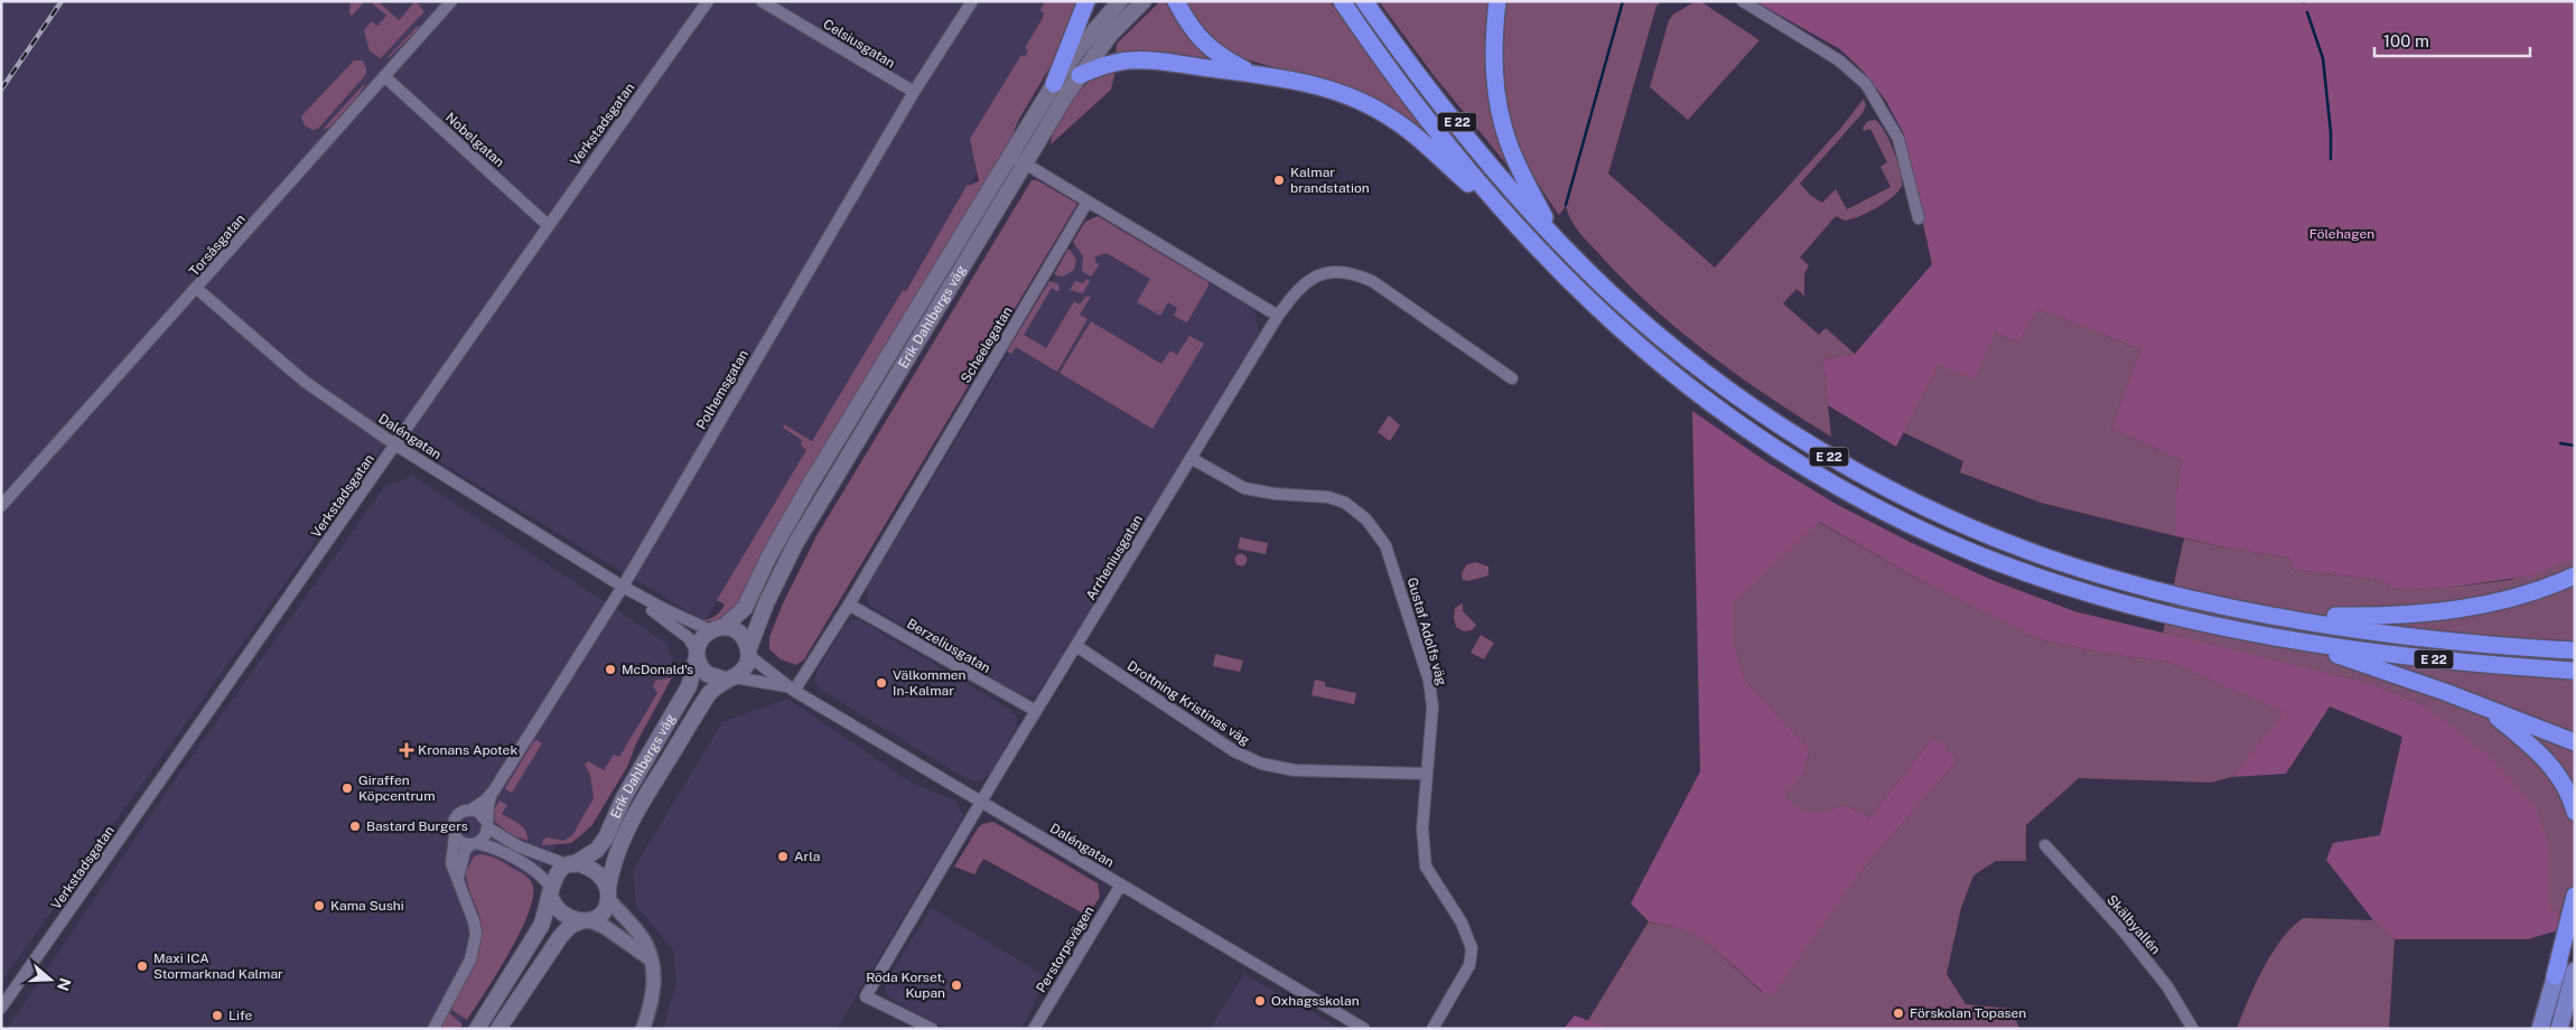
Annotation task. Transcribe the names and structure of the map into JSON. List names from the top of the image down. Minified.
{"streets":{"highway":["E 22"],"main road":["Erik Dahlbergs väg"],"street":["Celsiusgatan","Verkstadsgatan","Nobelgatan","Torsåsgatan","Scheelegatan","Polhemsgatan","Daléngatan","Arrheniusgatan","Gustaf Adolfs väg","Berzeliusgatan","Drottning Kristinas väg","Skälbyallén","Perstorpsvägen"]},"crossings":[["Celsiusgatan","Polhemsgatan"],["Verkstadsgatan","Nobelgatan"],["Verkstadsgatan","Daléngatan"],["Nobelgatan","Torsåsgatan"],["Torsåsgatan","Daléngatan"],["Erik Dahlbergs väg","Daléngatan"],["Scheelegatan","Daléngatan"],["Scheelegatan","Berzeliusgatan"],["Polhemsgatan","Daléngatan"],["Daléngatan","Arrheniusgatan"],["Daléngatan","Perstorpsvägen"],["Arrheniusgatan","Gustaf Adolfs väg"],["Arrheniusgatan","Berzeliusgatan"],["Arrheniusgatan","Drottning Kristinas väg"],["Gustaf Adolfs väg","Drottning Kristinas väg"]],"parks":["Fölehagen"],"places":{"other":["Kalmar brandstation","McDonald's","Välkommen In-Kalmar","Giraffen Köpcentrum","Bastard Burgers","Arla","Kama Sushi","Maxi ICA Stormarknad Kalmar","Röda Korset, Kupan","Oxhagsskolan","Förskolan Topasen","Life"],"health":["Kronans Apotek"]},"scale_bar":"100 m","north":"right"}
